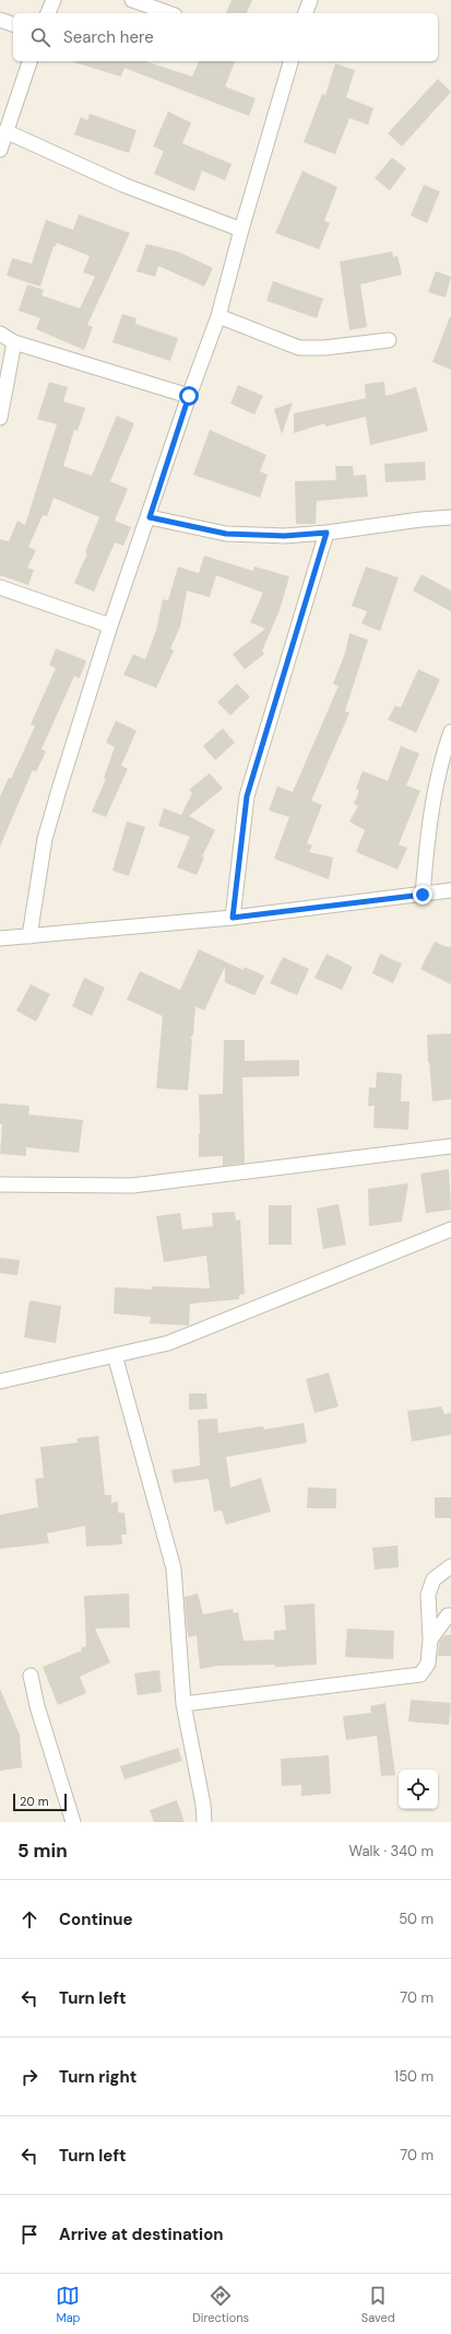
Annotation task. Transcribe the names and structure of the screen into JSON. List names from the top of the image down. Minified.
{"scale_bar":"20 m","page":{"search":"Search here","scale":"20 m","heading":["5 min","Walk · 340 m"],"list":[["Continue","50 m"],["Turn left","70 m"],["Turn right","150 m"],["Turn left","70 m"],"Arrive at destination"],"nav":["Map","Directions","Saved"]}}
